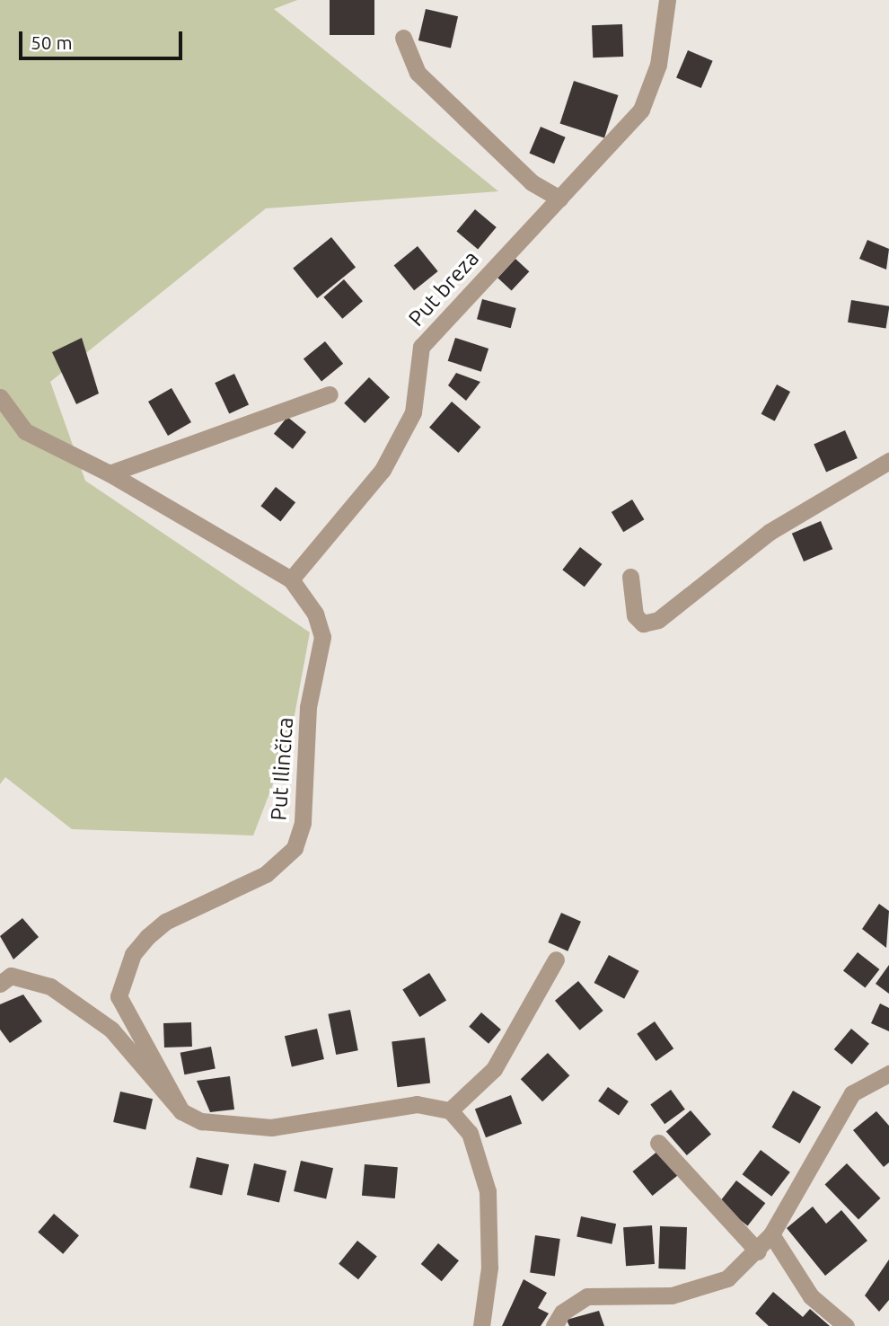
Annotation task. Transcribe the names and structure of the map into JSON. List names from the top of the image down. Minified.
{"streets":{"street":["Put breza","Put Ilinčica"]},"crossings":[["Put breza","Put Ilinčica"]],"scale_bar":"50 m"}
